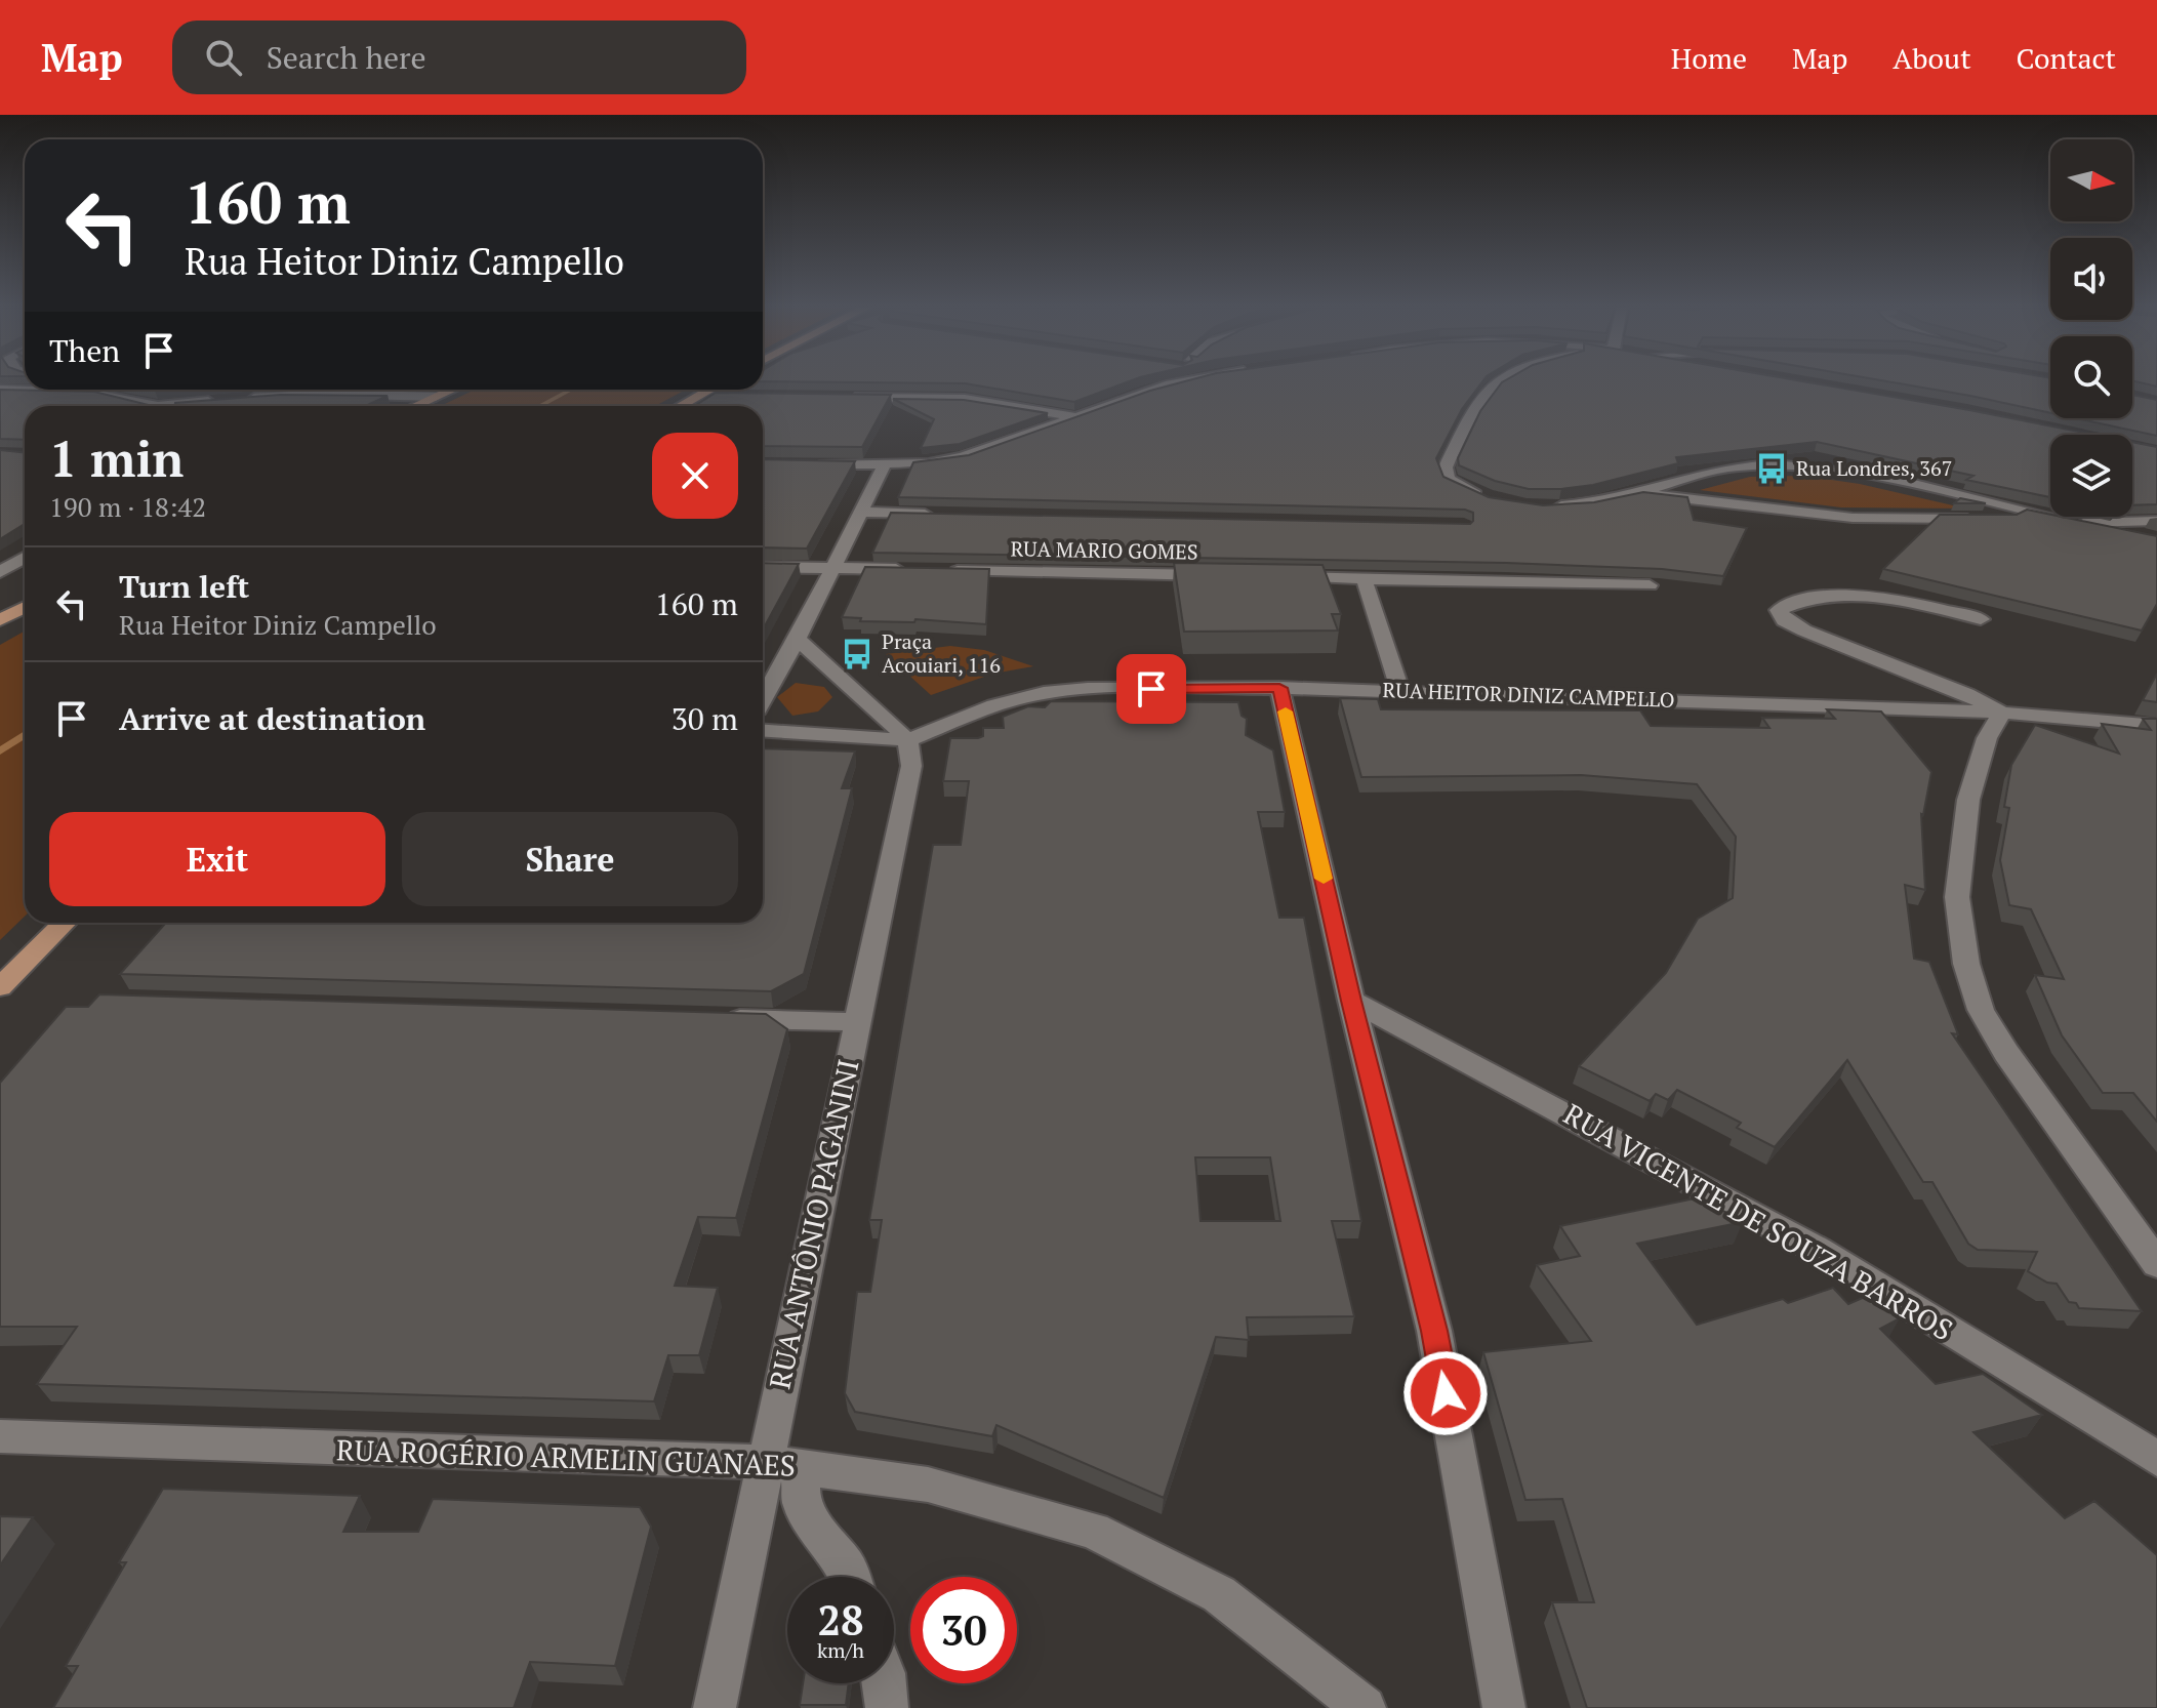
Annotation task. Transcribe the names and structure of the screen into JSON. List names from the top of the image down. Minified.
{"streets":{"street":["RUA MARIO GOMES","RUA HEITOR DINIZ CAMPELLO","RUA VICENTE DE SOUZA BARROS","RUA ANTÔNIO PAGANINI","RUA ROGÉRIO ARMELIN GUANAES"]},"crossings":[["RUA HEITOR DINIZ CAMPELLO","RUA ANTÔNIO PAGANINI"],["RUA ANTÔNIO PAGANINI","RUA ROGÉRIO ARMELIN GUANAES"]],"places":{"bus stop":["Rua Londres, 367","Praça Acouiari, 116"]},"north":"right","page":{"header":"Map","search":"Search here","nav":["Home","Map","About","Contact"],"turn":["160 m","Rua Heitor Diniz Campello"],"then":"Then","heading":["1 min","190 m · 18:42"],"list":[{"name":"Turn left","note":"Rua Heitor Diniz Campello","value":"160 m"},{"name":"Arrive at destination","value":"30 m"}],"buttons":["Exit","Share"],"speed":"28 km/h","limit":"30"}}
